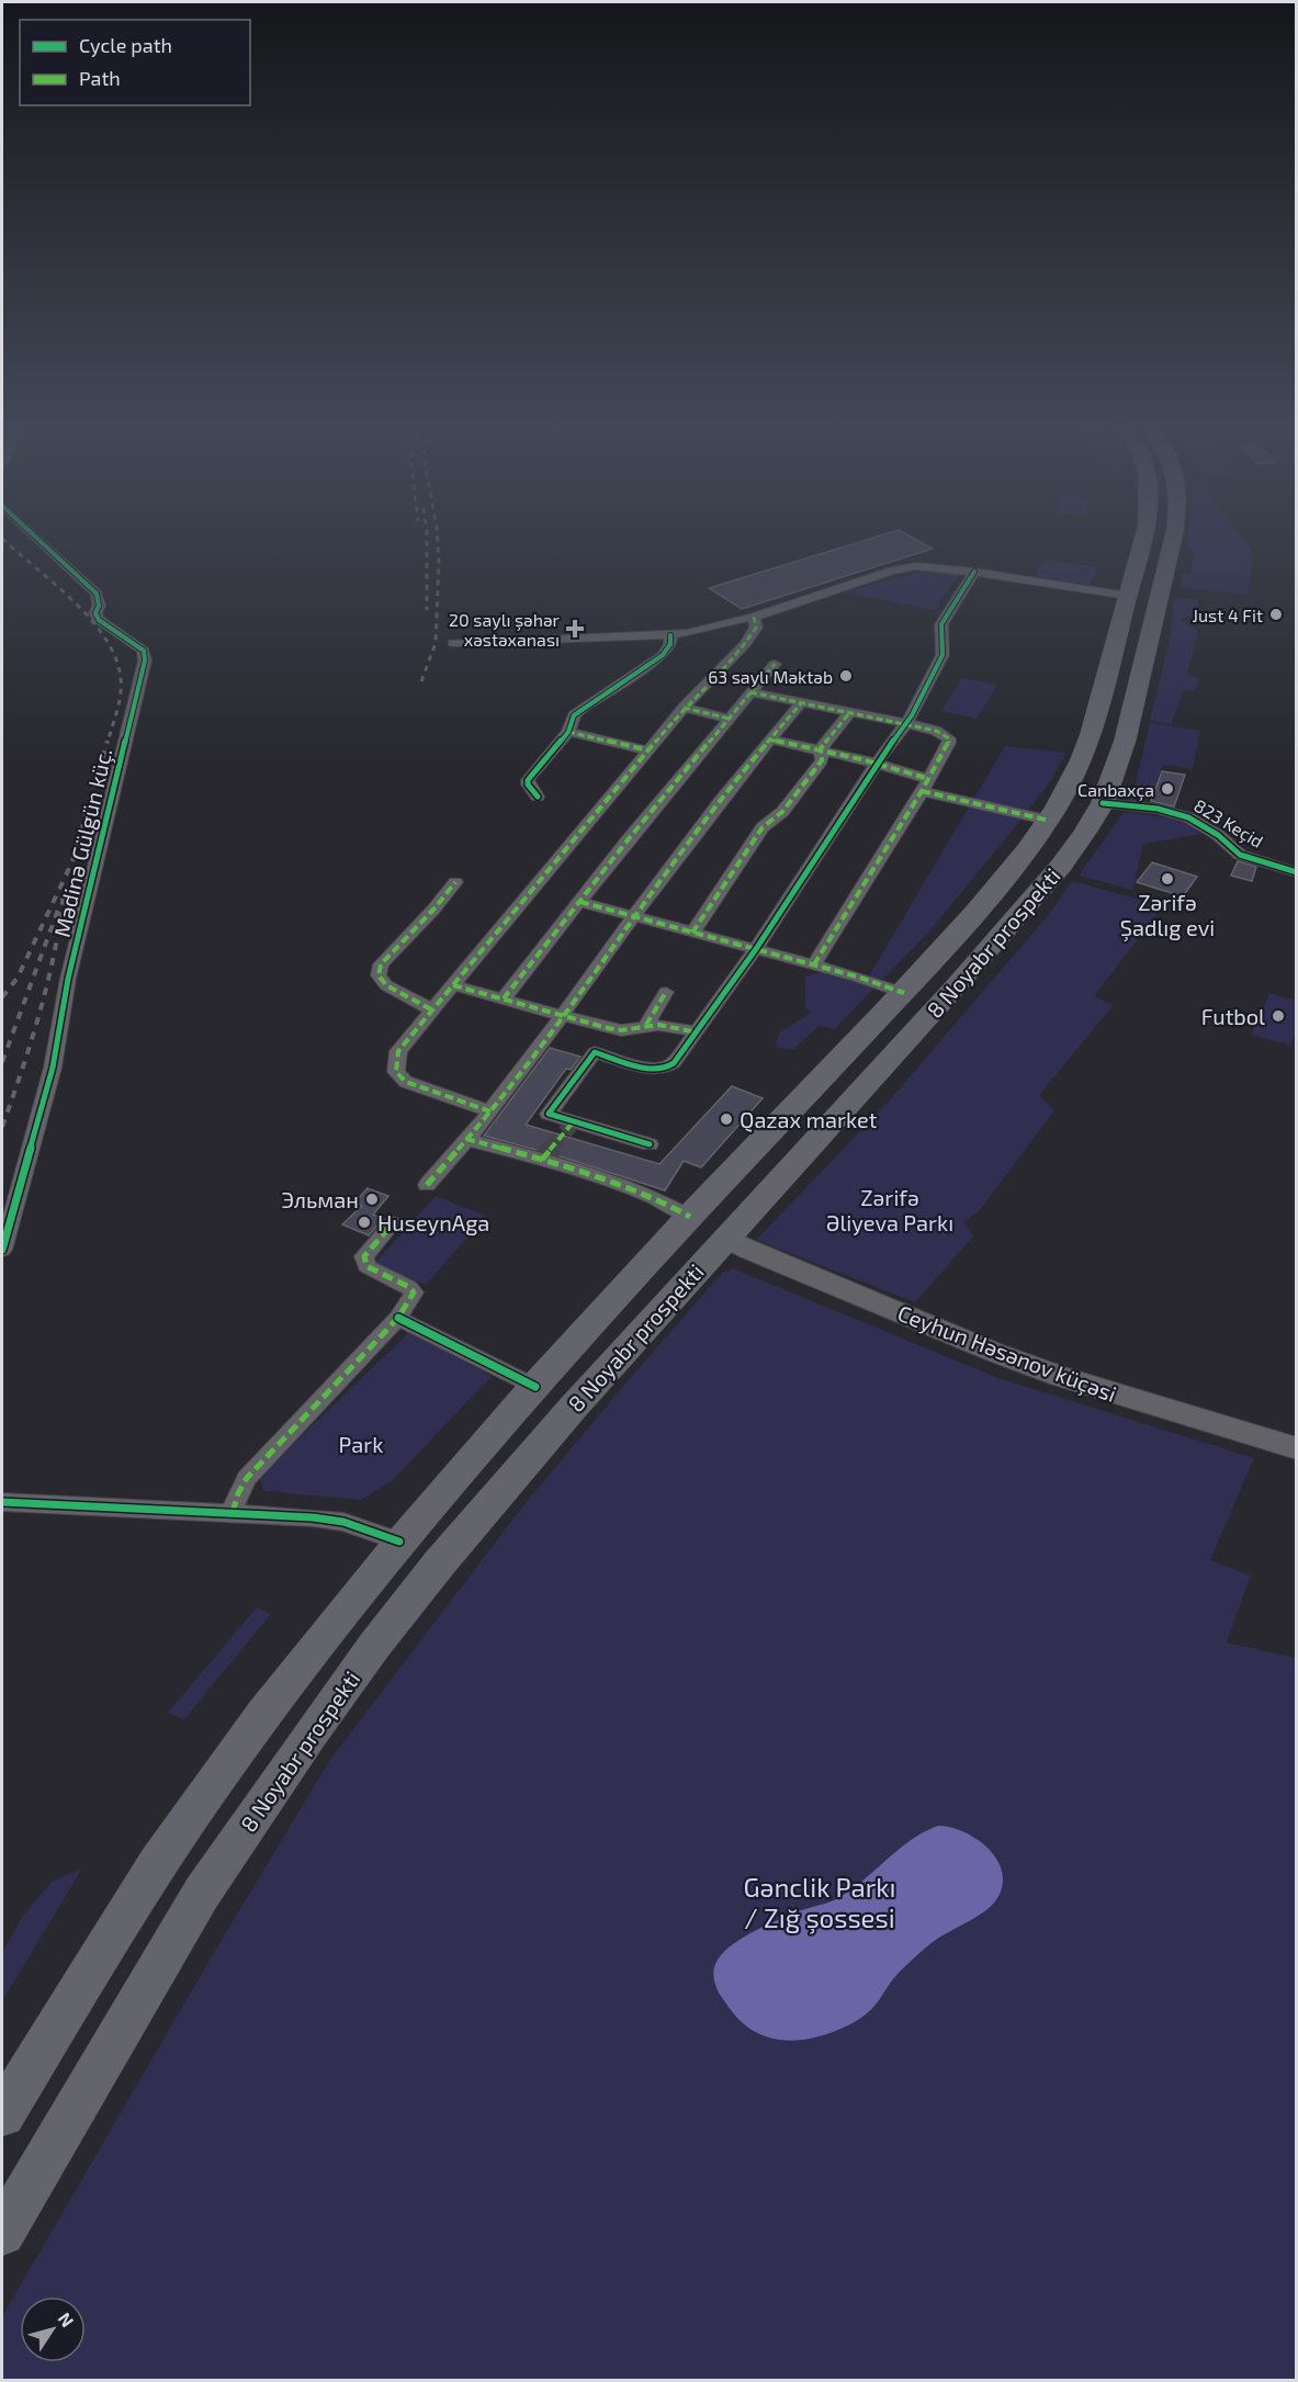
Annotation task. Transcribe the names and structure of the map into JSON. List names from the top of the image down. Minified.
{"streets":{"highway":["8 Noyabr prospekti"],"main road":["Ceyhun Həsənov küçəsi"],"street":["823 Keçid","Mədinə Gülgün küç."]},"crossings":[["823 Keçid","8 Noyabr prospekti"],["8 Noyabr prospekti","Ceyhun Həsənov küçəsi"]],"parks":["Zərifə Əliyeva Parkı","Park","Gənclik Parkı / Zığ şossesi"],"places":{"other":["Just 4 Fit","63 saylı Məktəb","Canbaxça","Zərifə Şadlıg evi","Futbol","Qazax market","Эльман","HuseynAga"],"health":["20 saylı şəhər xəstəxanası"]},"legend":["Cycle path","Path"],"north":"top right"}
